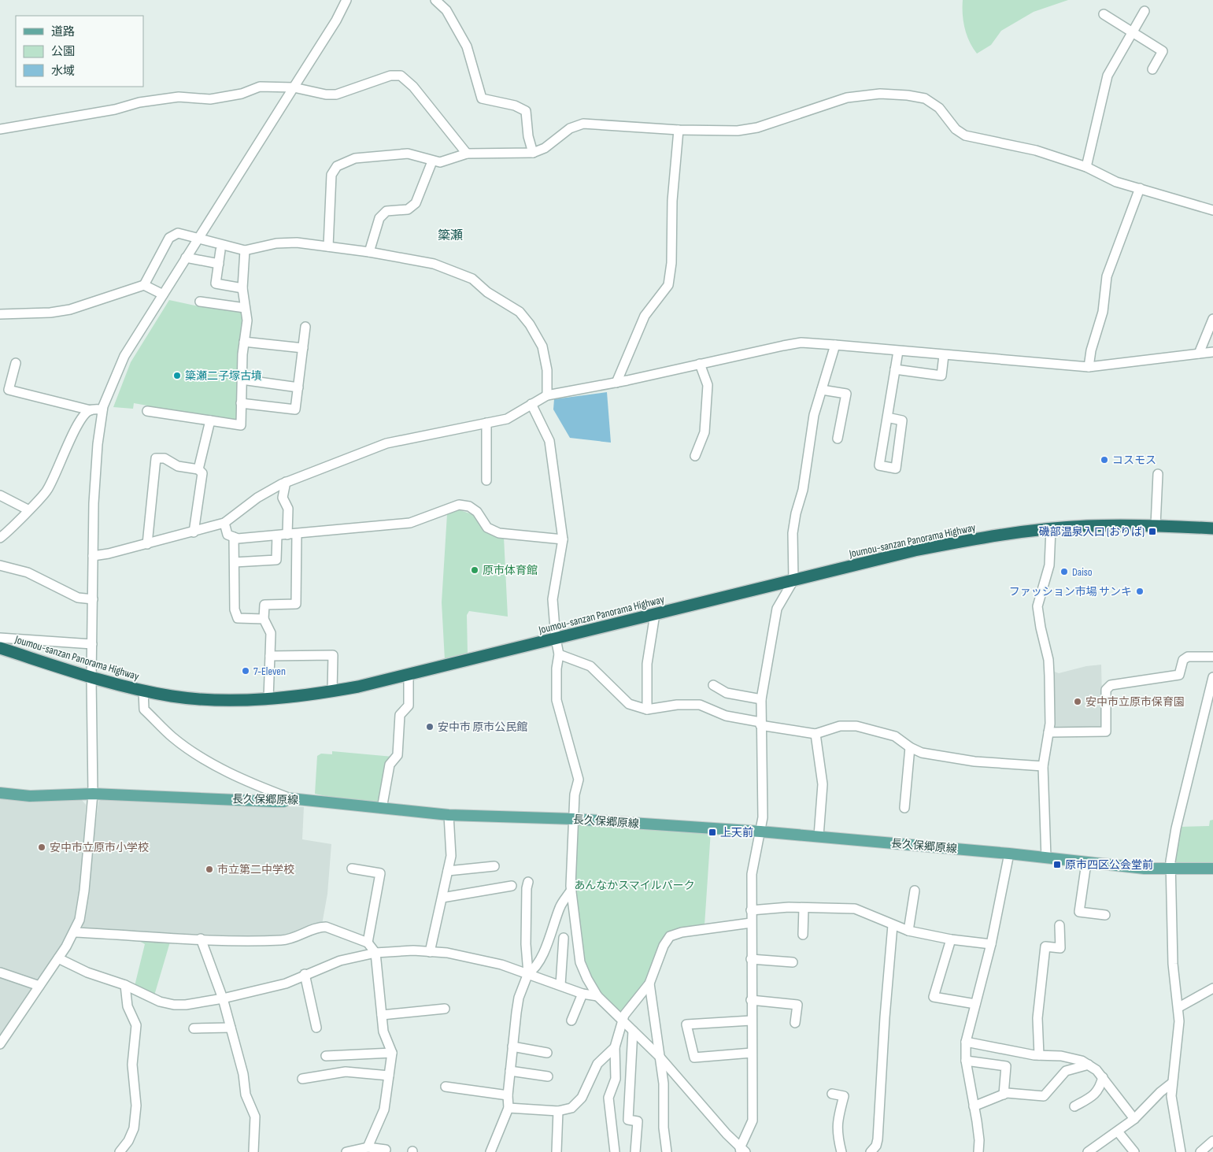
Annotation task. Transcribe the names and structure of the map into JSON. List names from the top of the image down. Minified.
{"streets":{"highway":["Joumou-sanzan Panorama Highway"],"main road":["長久保郷原線"]},"districts":["簗瀬"],"parks":["あんなかスマイルパーク"],"places":{"other":["簗瀬二子塚古墳","コスモス","原市体育館","Daiso","ファッション市場 サンキ","7-Eleven","安中市立原市保育園","安中市 原市公民館","安中市立原市小学校","市立第二中学校"],"transit":["磯部温泉入口 (おりば)","上天前","原市四区公会堂前"]},"legend":["道路","公園","水域"]}
